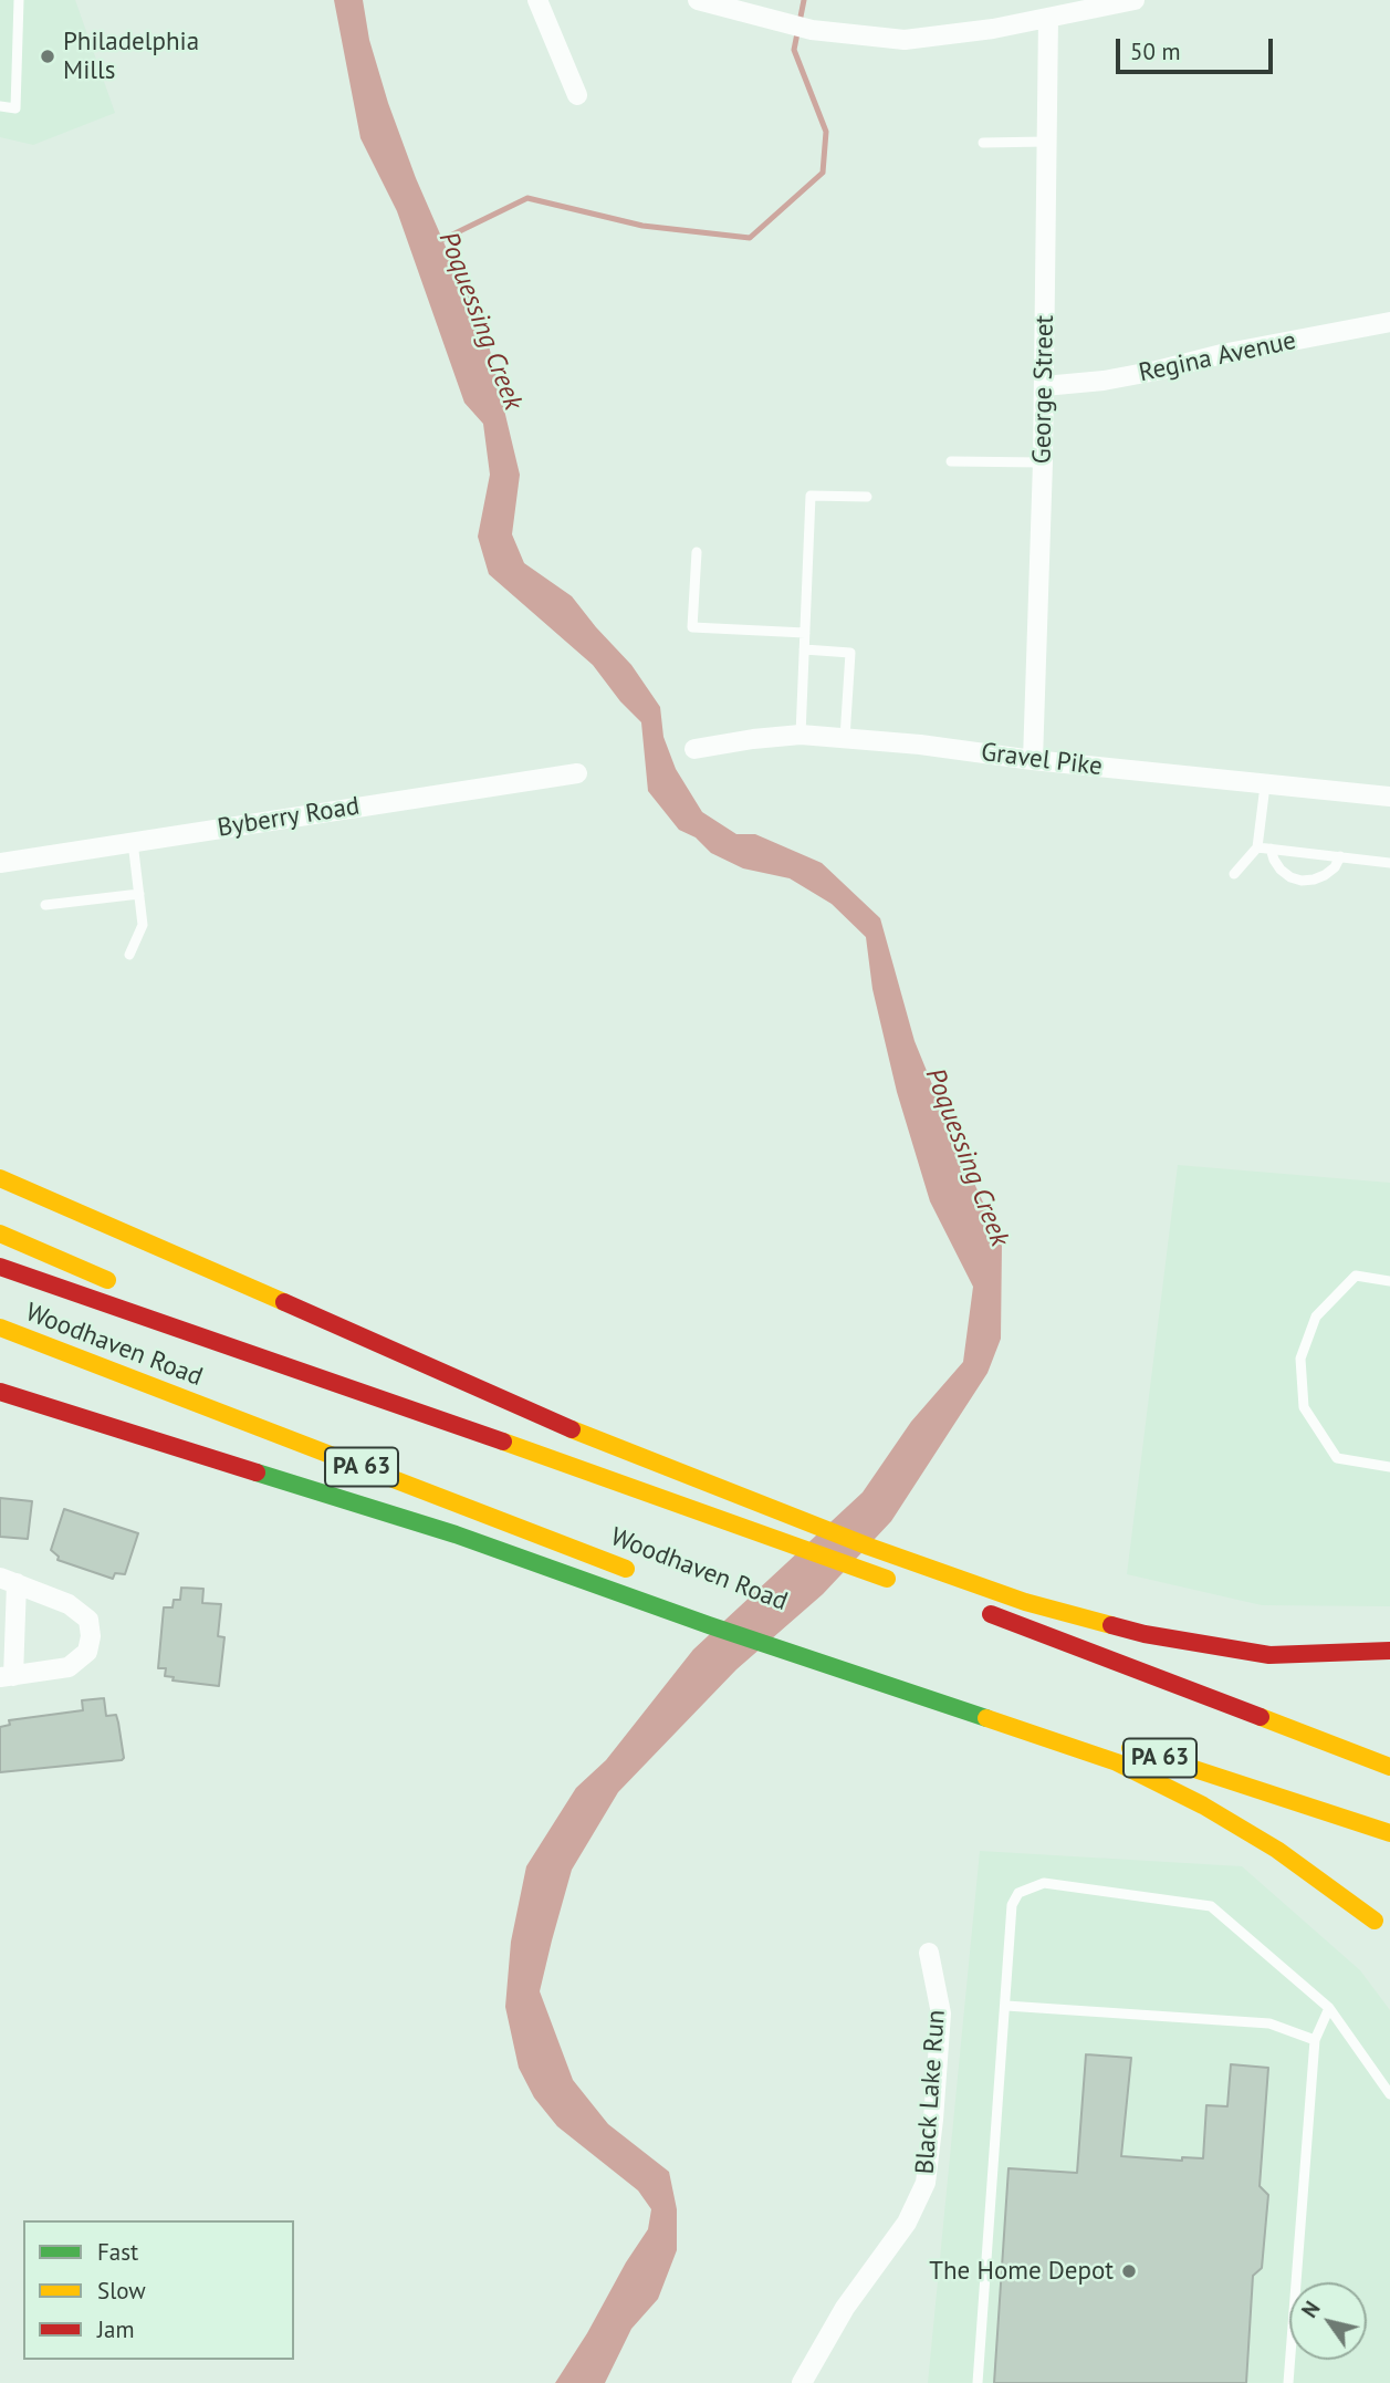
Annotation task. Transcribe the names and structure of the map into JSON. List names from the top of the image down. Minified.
{"streets":{"highway":["Woodhaven Road","PA 63"],"street":["Regina Avenue","George Street","Gravel Pike","Byberry Road","Black Lake Run"]},"crossings":[["Regina Avenue","George Street"],["George Street","Gravel Pike"]],"water":["Poquessing Creek"],"places":["Philadelphia Mills","The Home Depot"],"legend":["Fast","Slow","Jam"],"scale_bar":"50 m","north":"top left"}
